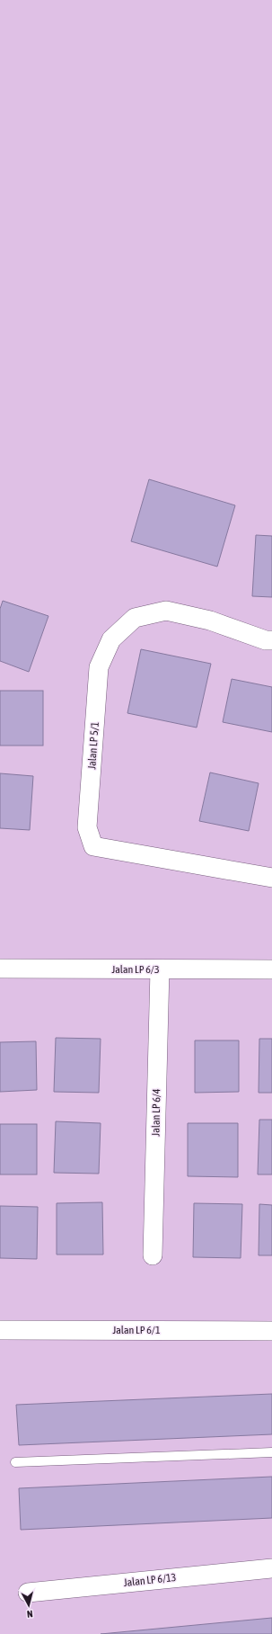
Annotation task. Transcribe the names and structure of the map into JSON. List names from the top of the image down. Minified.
{"streets":{"street":["Jalan LP 5/1","Jalan LP 6/3","Jalan LP 6/4","Jalan LP 6/1","Jalan LP 6/13"]},"crossings":[["Jalan LP 6/3","Jalan LP 6/4"]],"north":"bottom"}
